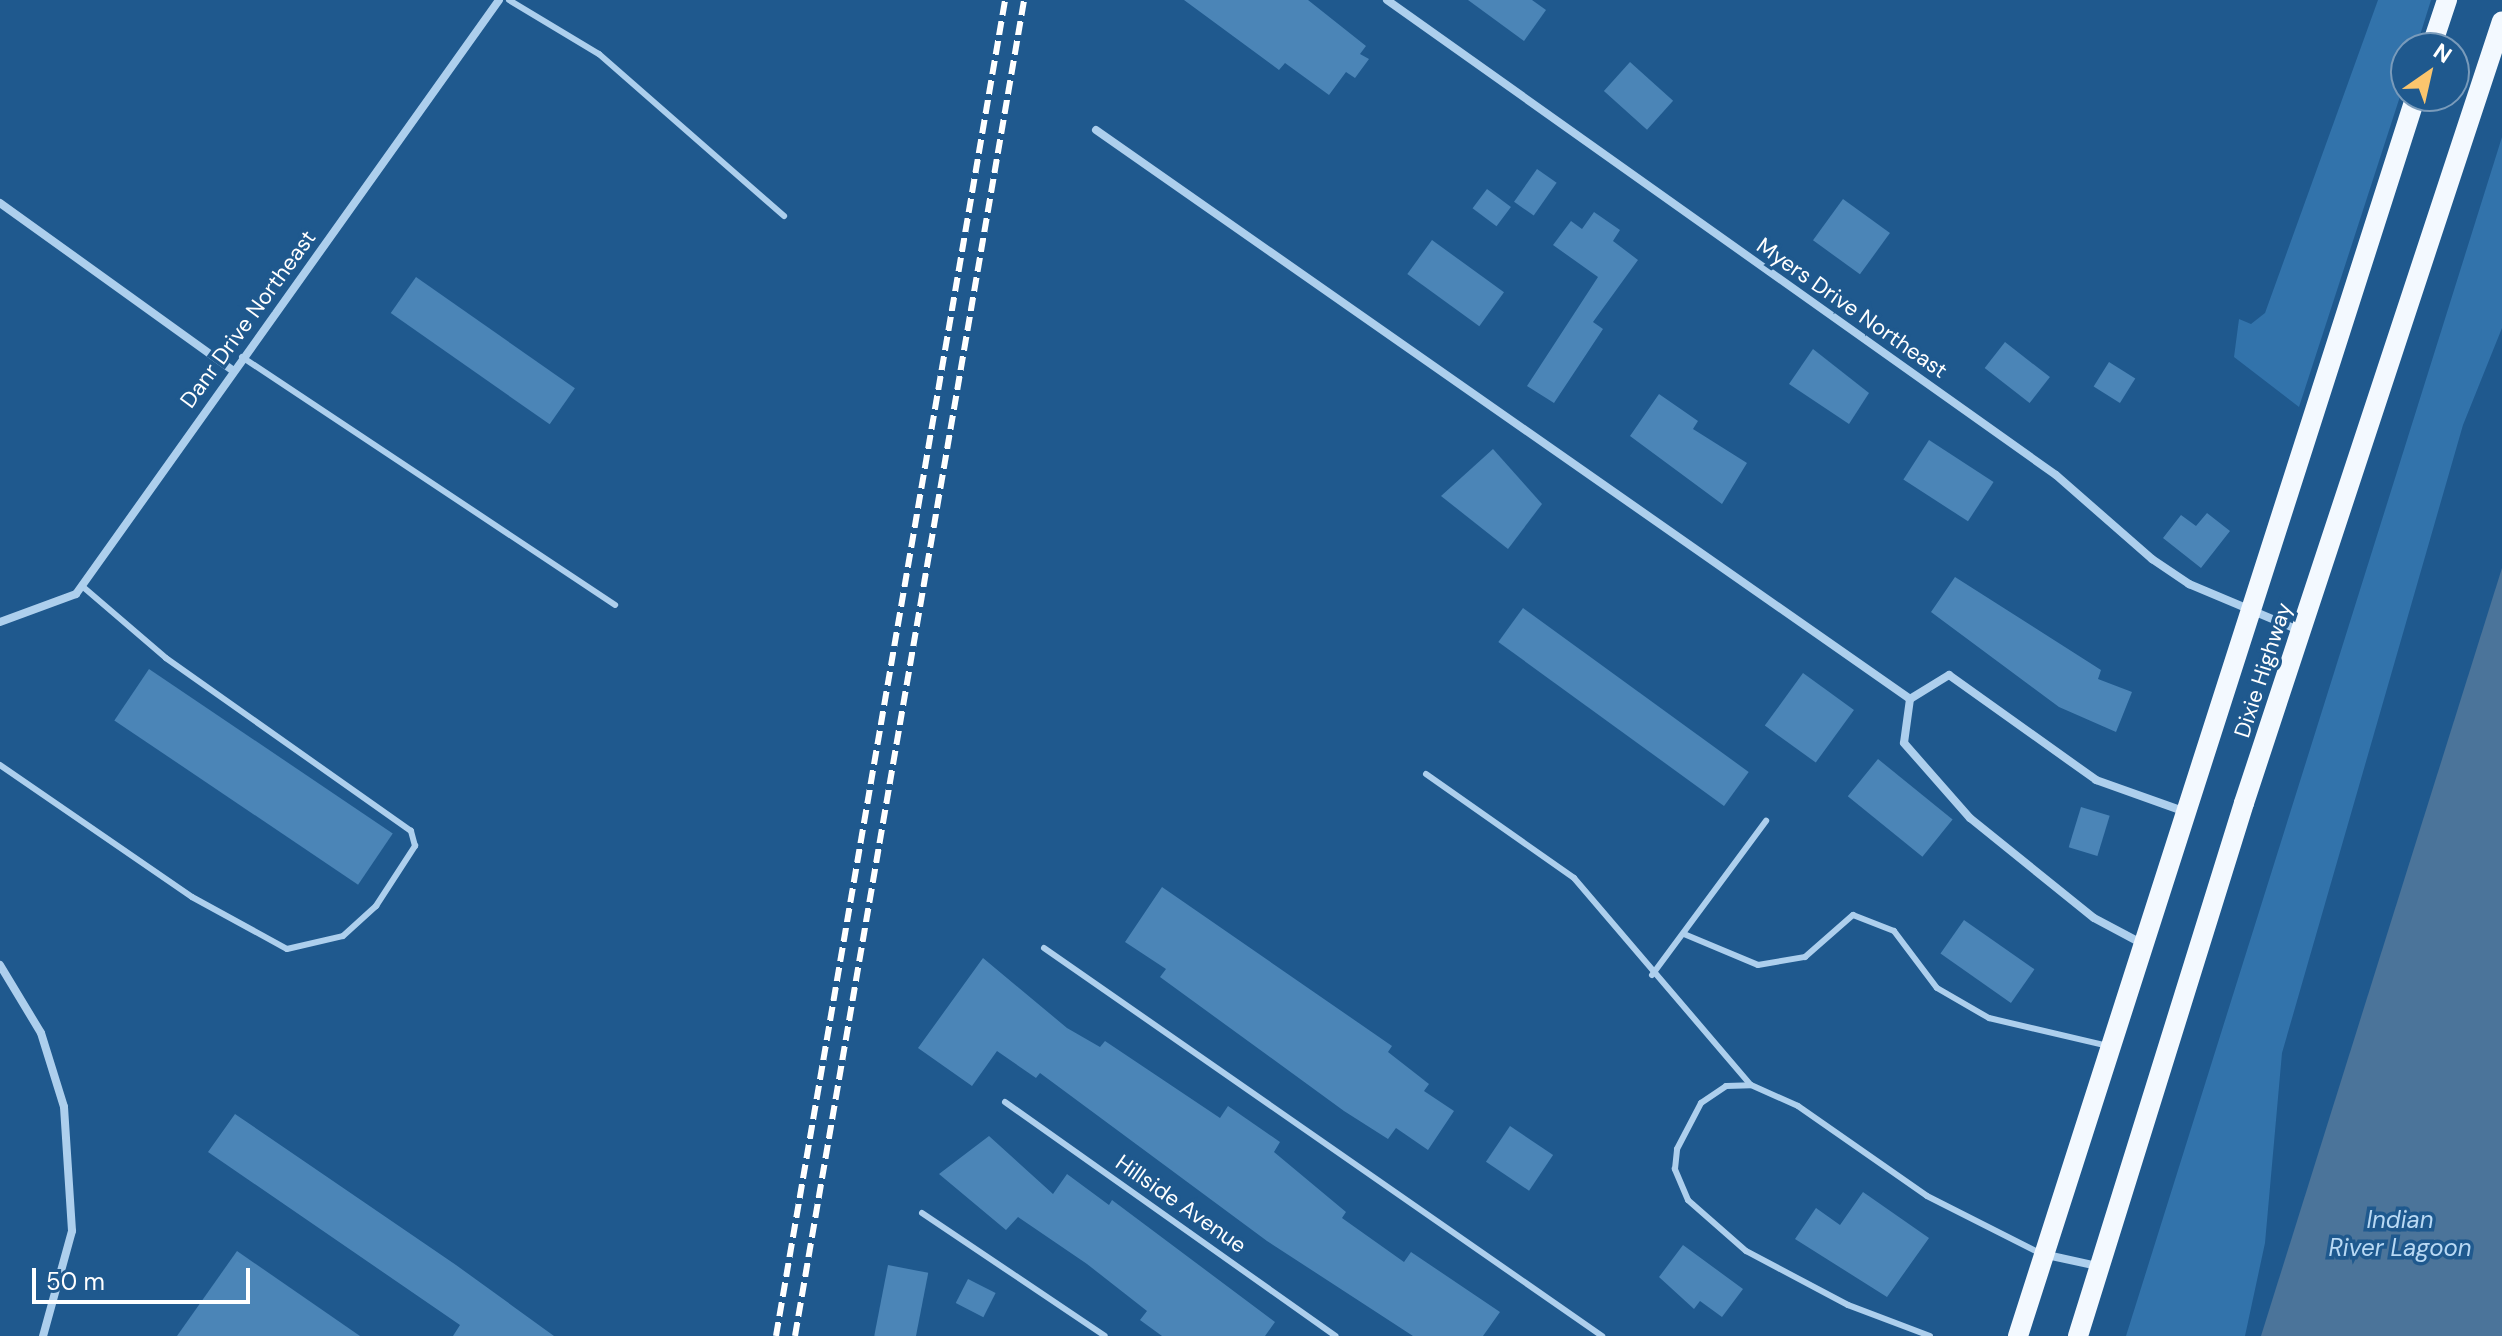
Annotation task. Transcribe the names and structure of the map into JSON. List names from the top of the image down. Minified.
{"streets":{"main road":["Dixie Highway"],"street":["Myers Drive Northeast","Danr Drive Northeast"],"lane":["Hillside Avenue"]},"crossings":[["Myers Drive Northeast","Dixie Highway"]],"water":["Indian River Lagoon"],"scale_bar":"50 m","north":"top right"}
